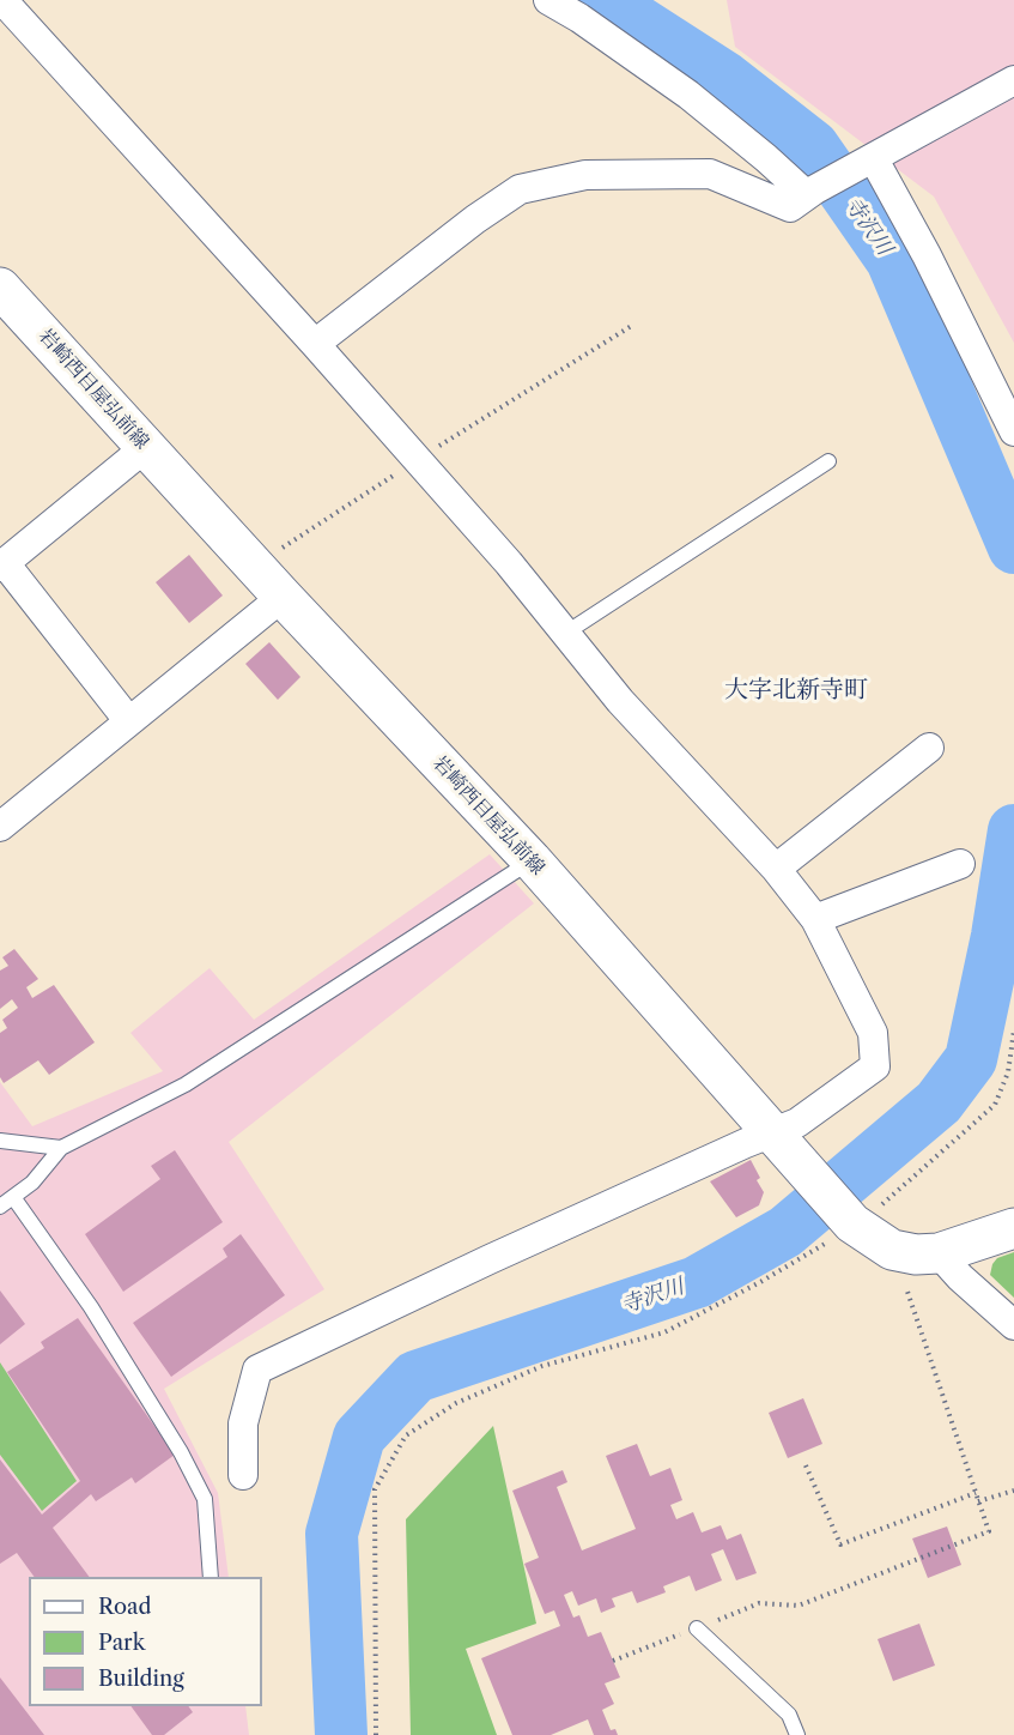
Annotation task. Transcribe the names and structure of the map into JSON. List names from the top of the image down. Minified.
{"streets":{"main road":["岩崎西目屋弘前線"]},"districts":["大字北新寺町"],"water":["寺沢川"],"legend":["Road","Park","Building"]}
